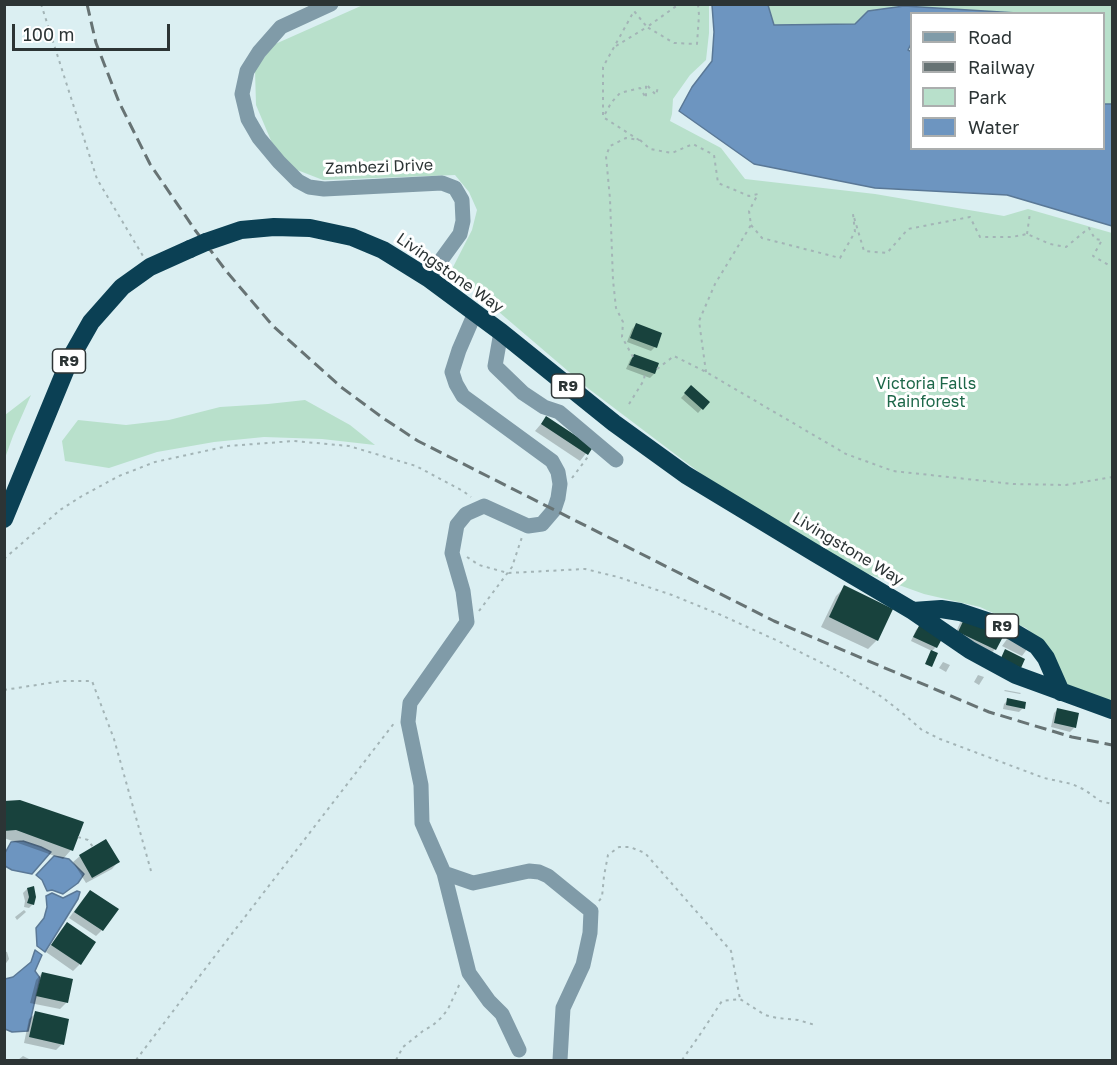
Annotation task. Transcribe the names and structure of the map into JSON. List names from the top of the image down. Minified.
{"streets":{"highway":["Livingstone Way","R9"],"street":["Zambezi Drive"]},"crossings":[["Zambezi Drive","Livingstone Way"],["Livingstone Way","R9"]],"parks":["Victoria Falls Rainforest"],"legend":["Road","Railway","Park","Water"],"scale_bar":"100 m"}
